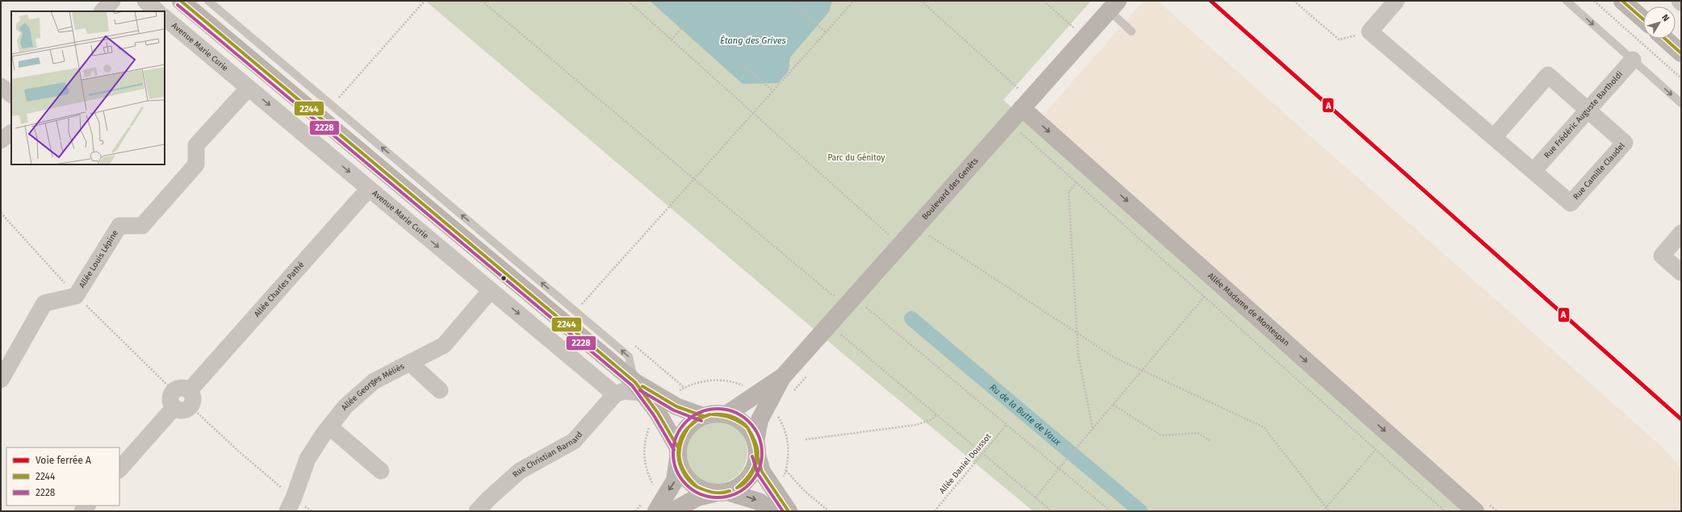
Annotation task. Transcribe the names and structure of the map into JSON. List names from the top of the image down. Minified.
{"streets":{"street":["Avenue Marie Curie","Rue Frédéric Auguste Bartholdi","Rue Camille Claudel","Boulevard des Genêts","Allée Louis Lépine","Allée Charles Pathé","Allée Madame de Montespan","Allée Georges Méliès","Rue Christian Barnard"],"path":["Allée Daniel Doussot"]},"crossings":[["Avenue Marie Curie","Allée Louis Lépine"],["Avenue Marie Curie","Allée Charles Pathé"],["Avenue Marie Curie","Allée Georges Méliès"],["Avenue Marie Curie","Rue Christian Barnard"],["Rue Frédéric Auguste Bartholdi","Rue Camille Claudel"],["Boulevard des Genêts","Allée Madame de Montespan"]],"one_way":["Allée Madame de Montespan"],"water":["Étang des Grives","Ru de la Butte de Vaux"],"parks":["Parc du Génitoy"],"lines":["rail line A","transit line 2244","transit line 2228"],"legend":["Voie ferrée A","2244","2228"],"north":"top right"}
